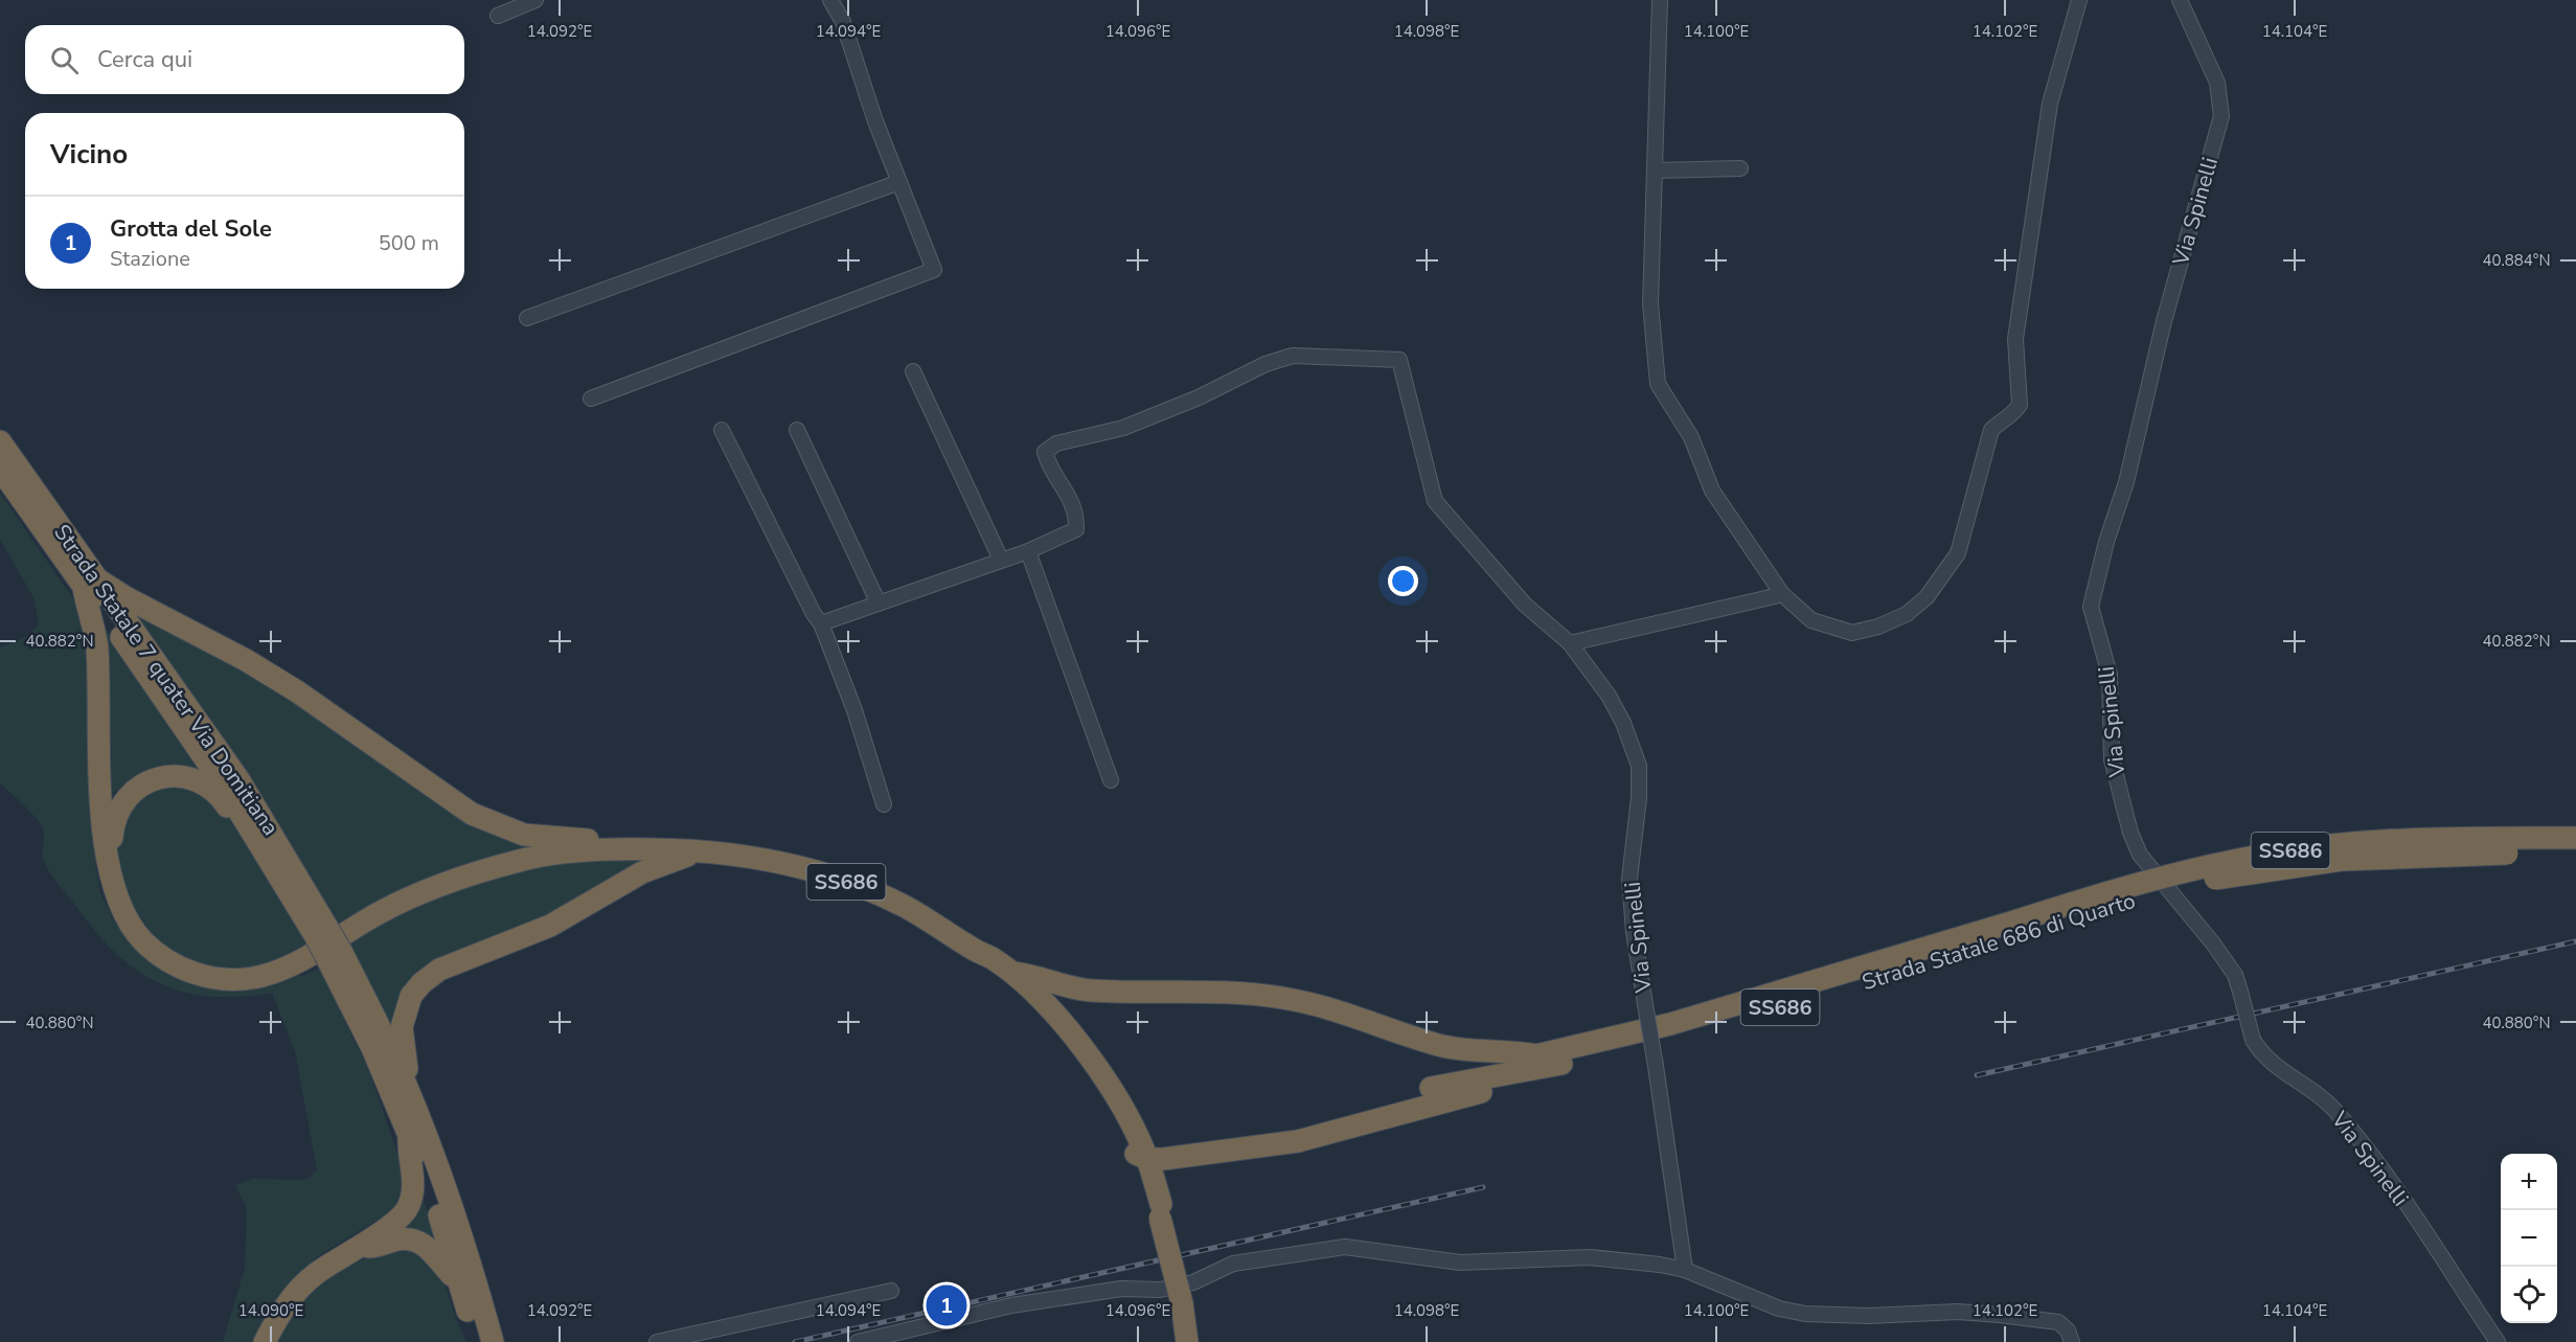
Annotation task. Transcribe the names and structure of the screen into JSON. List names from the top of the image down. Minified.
{"streets":{"highway":["Strada Statale 7 quater Via Domitiana","SS686","Strada Statale 686 di Quarto"],"street":["Via Spinelli"]},"crossings":[["SS686","Strada Statale 686 di Quarto"]],"page":{"search":"Cerca qui","heading":"Vicino","list":[{"mark":"1","name":"Grotta del Sole","note":"Stazione","value":"500 m"}],"map_buttons":["+","−"],"pins":"1"},"coordinates":["14.092°E","14.094°E","14.096°E","14.098°E","14.100°E","14.102°E","14.104°E","40.884°N","40.882°N","40.880°N","14.090°E"]}
